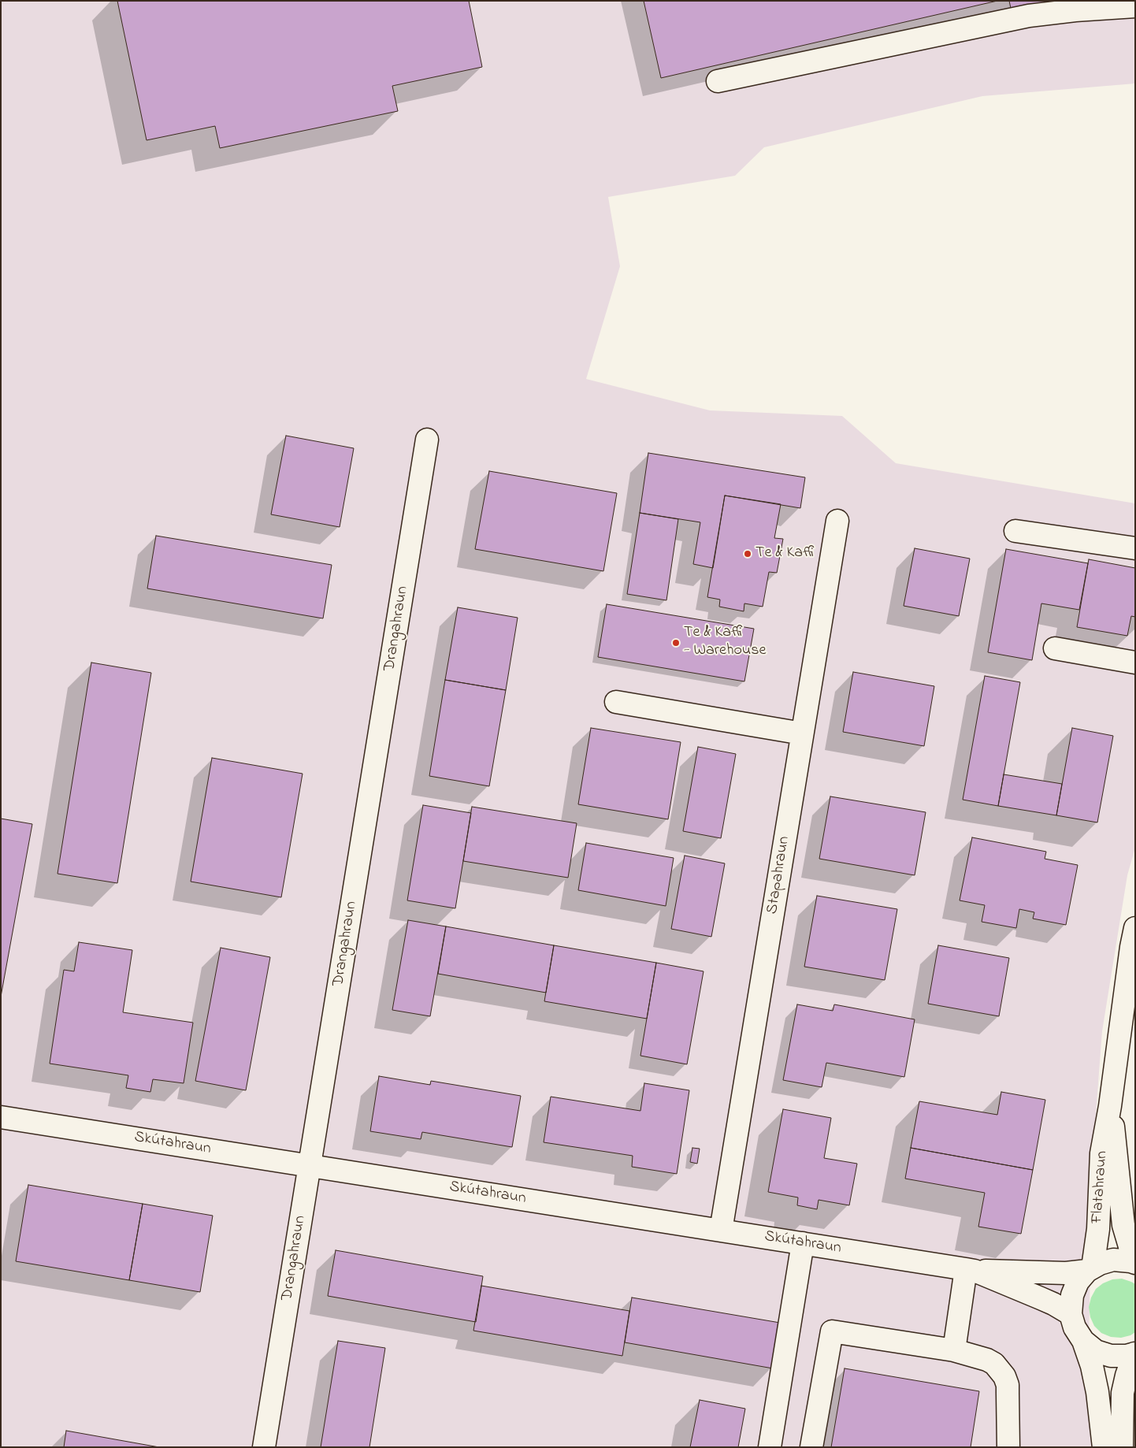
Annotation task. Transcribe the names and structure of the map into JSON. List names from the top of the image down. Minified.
{"streets":{"street":["Drangahraun","Stapahraun","Skútahraun","Flatahraun"]},"crossings":[["Drangahraun","Skútahraun"],["Stapahraun","Skútahraun"],["Skútahraun","Flatahraun"]],"places":["Te & Kaffi","Te & Kaffi - Warehouse"]}
